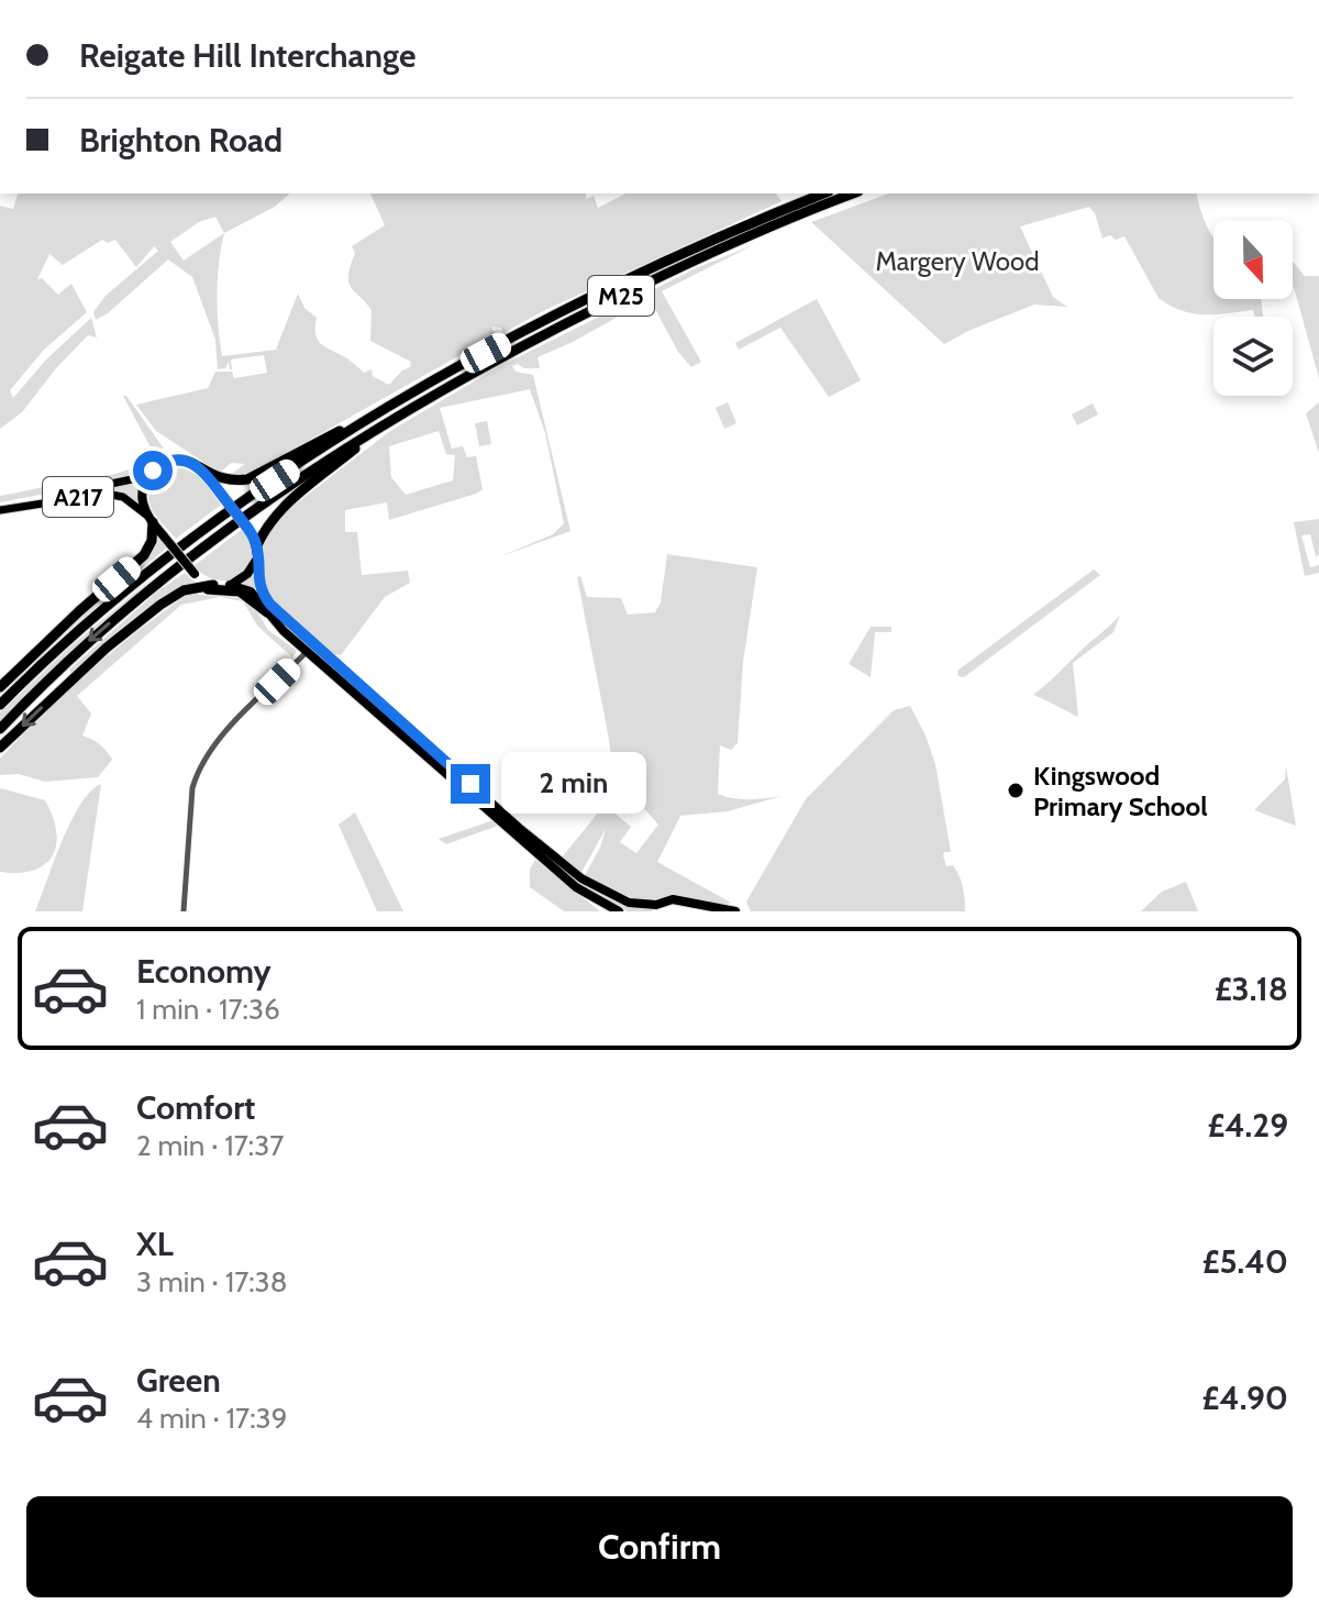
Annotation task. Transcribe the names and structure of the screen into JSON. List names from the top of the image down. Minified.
{"streets":{"highway":["M25"],"main road":["A217"]},"parks":["Margery Wood"],"places":["Kingswood Primary School"],"north":"bottom","page":{"banner":["Reigate Hill Interchange","Brighton Road"],"bubble":"2 min","list":[{"name":"Economy","note":"1 min · 17:36","value":"£3.18"},{"name":"Comfort","note":"2 min · 17:37","value":"£4.29"},{"name":"XL","note":"3 min · 17:38","value":"£5.40"},{"name":"Green","note":"4 min · 17:39","value":"£4.90"}],"buttons":"Confirm"}}
